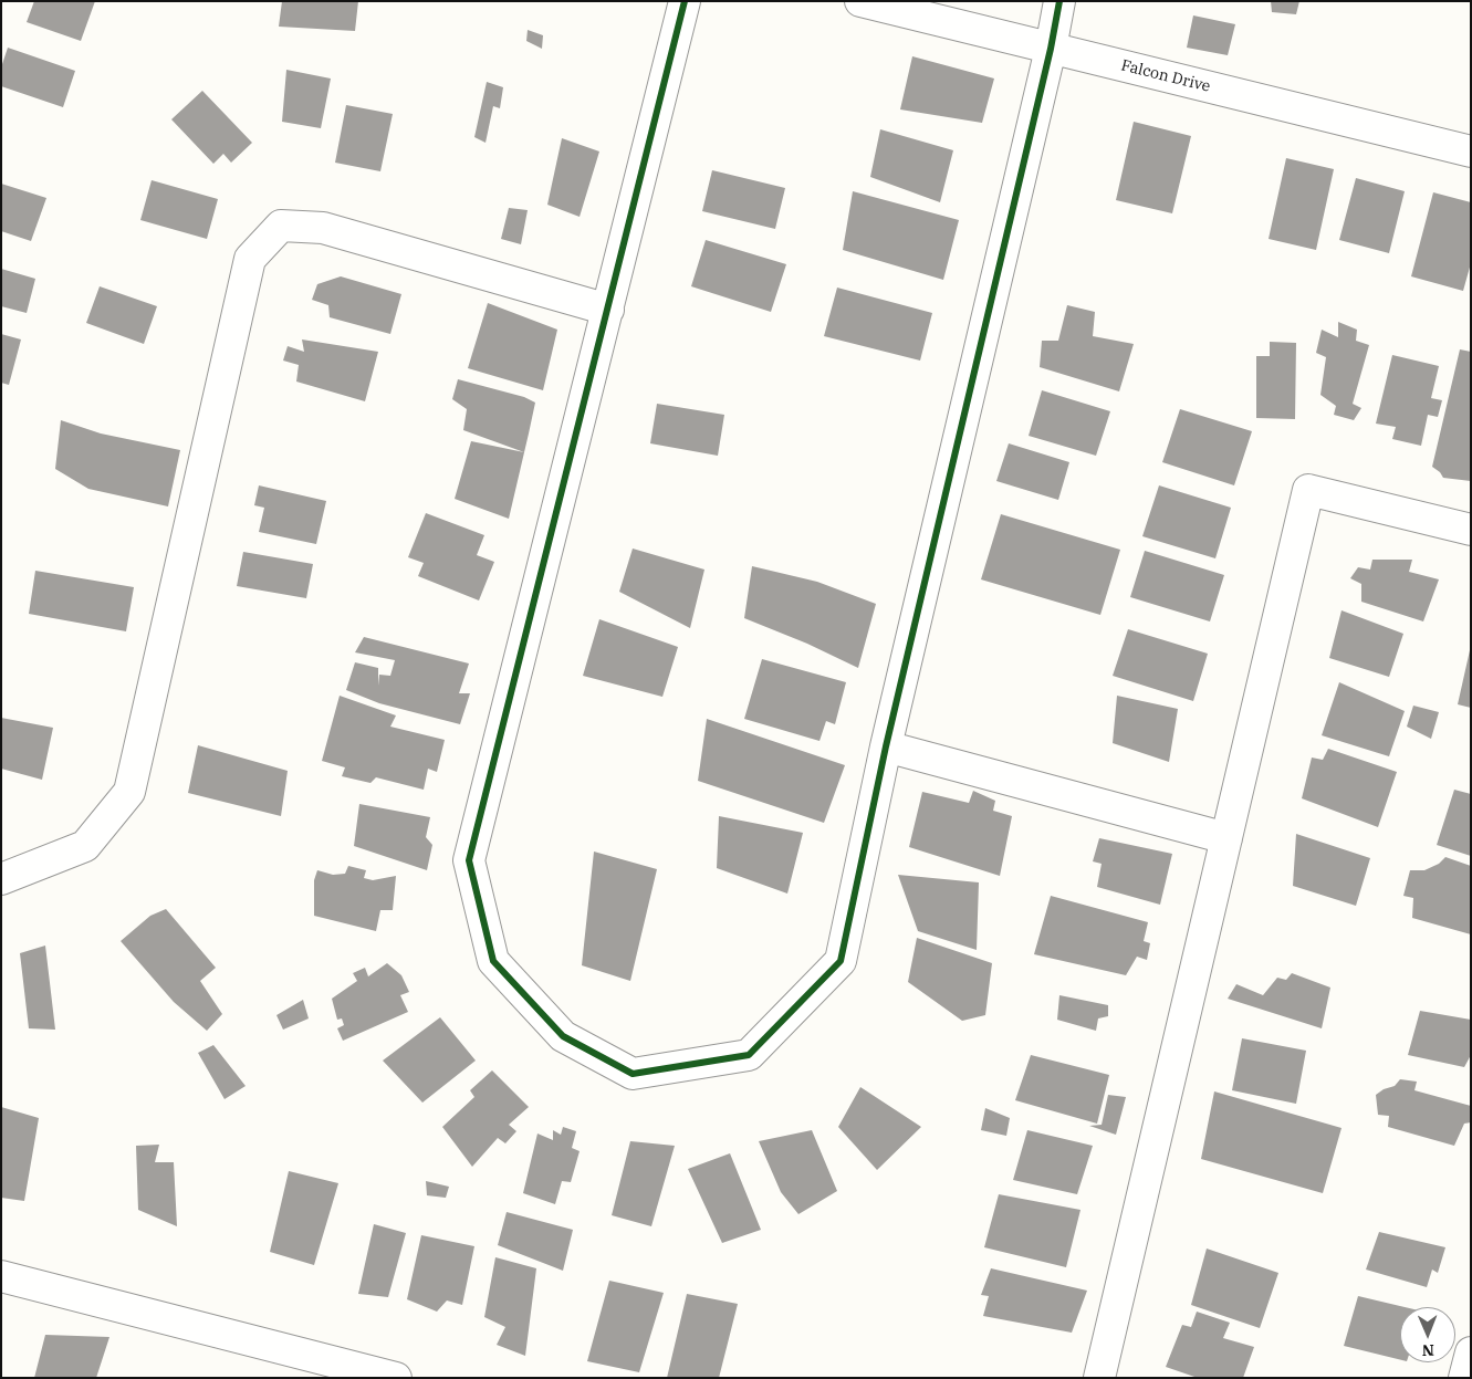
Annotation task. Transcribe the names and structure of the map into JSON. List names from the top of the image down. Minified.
{"streets":{"street":["Falcon Drive"]},"north":"bottom"}
